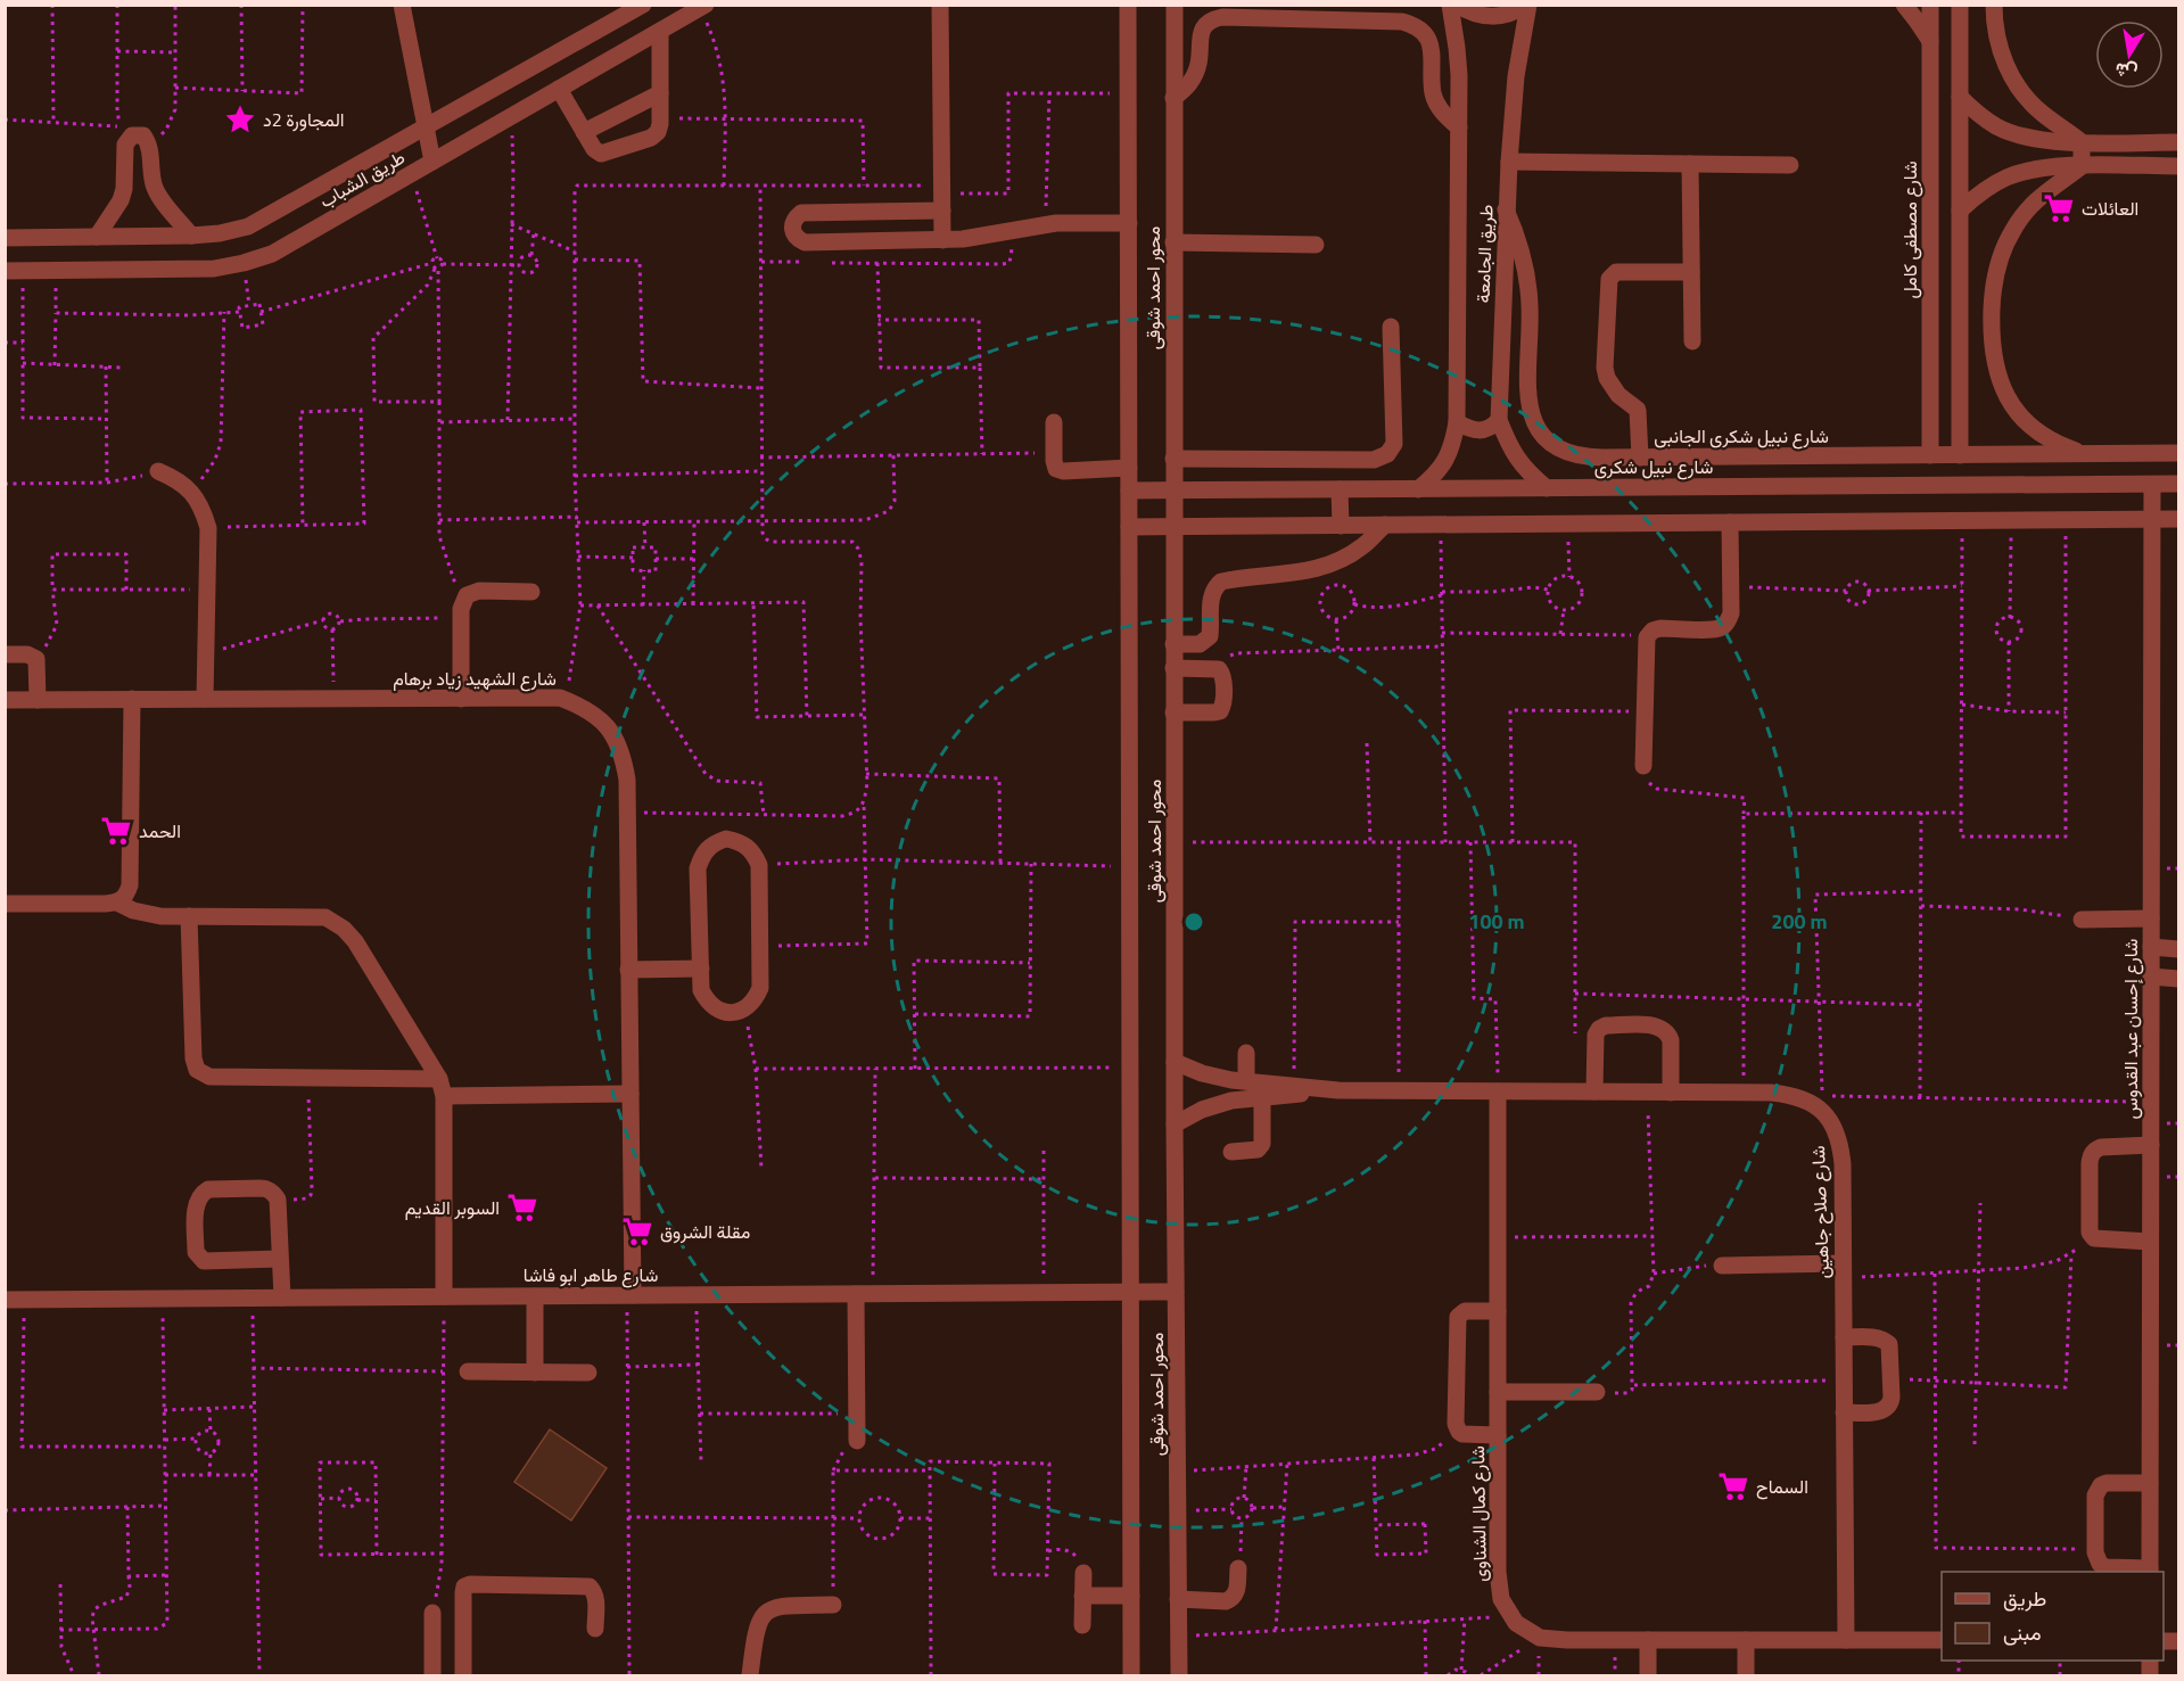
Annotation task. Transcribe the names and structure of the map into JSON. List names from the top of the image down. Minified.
{"streets":{"street":["طريق الشباب","شارع مصطفى كامل","طريق الجامعة","محور احمد شوقى","شارع نبيل شكرى الجانبى","شارع نبيل شكرى","شارع الشهيد زياد برهام","شارع إحسان عبد القدوس","شارع صلاح جاهين","شارع طاهر ابو فاشا","شارع كمال الشناوى"]},"crossings":[["شارع مصطفى كامل","شارع نبيل شكرى الجانبى"],["طريق الجامعة","شارع نبيل شكرى الجانبى"],["طريق الجامعة","شارع نبيل شكرى"],["محور احمد شوقى","شارع نبيل شكرى"],["محور احمد شوقى","شارع صلاح جاهين"],["محور احمد شوقى","شارع طاهر ابو فاشا"],["شارع نبيل شكرى","شارع إحسان عبد القدوس"],["شارع الشهيد زياد برهام","شارع طاهر ابو فاشا"],["شارع صلاح جاهين","شارع كمال الشناوى"]],"places":{"place":["المجاورة 2د"],"supermarket":["العائلات","الحمد","السوبر القديم","مقلة الشروق","السماح"]},"legend":["طريق","مبنى"],"north":"bottom","rings":["100 m","200 m"]}
